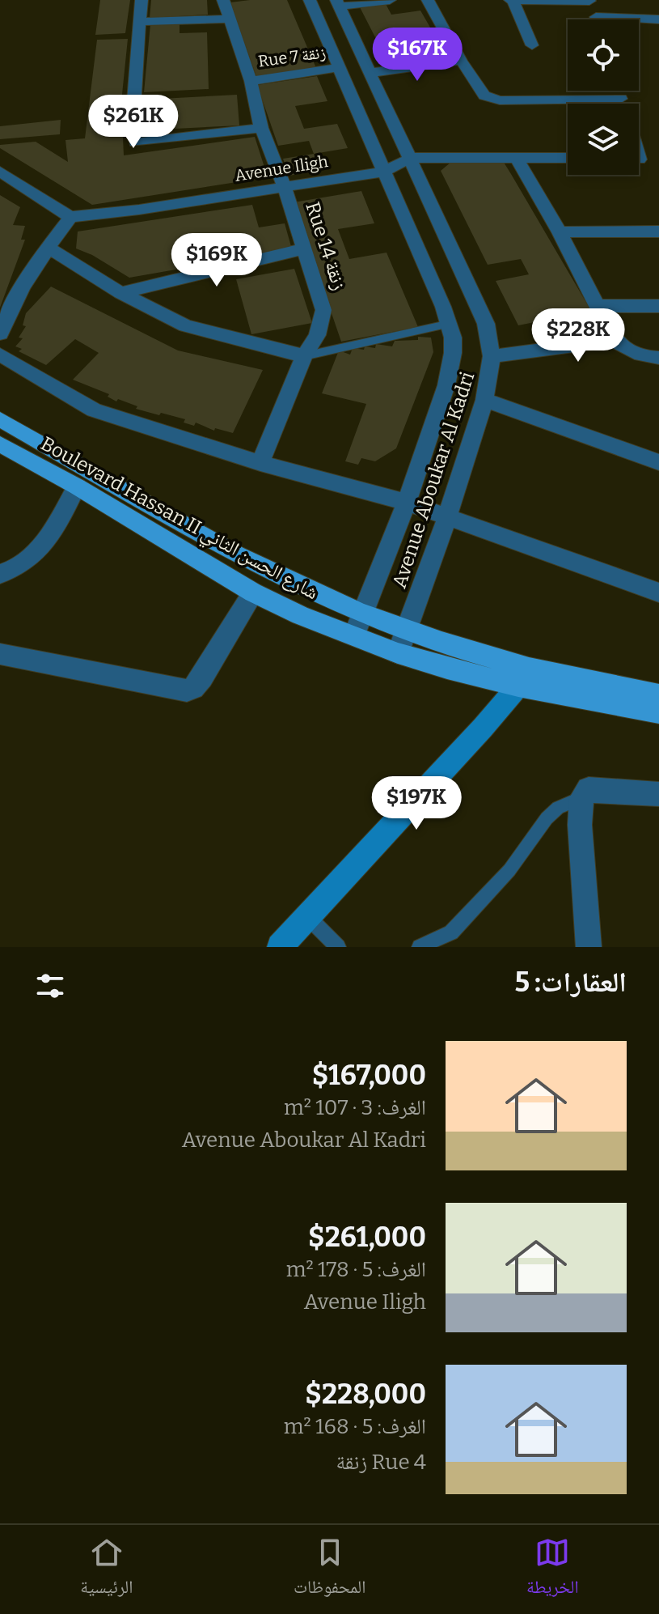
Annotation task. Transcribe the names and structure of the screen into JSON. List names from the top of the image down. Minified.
{"streets":{"main road":["Boulevard Hassan II شارع الحسن الثاني"],"street":["Rue 7 زنقة","Avenue Iligh","Rue 14 زنقة","Avenue Aboukar Al Kadri"]},"crossings":[["Rue 7 زنقة","Rue 14 زنقة"],["Rue 7 زنقة","Avenue Aboukar Al Kadri"],["Avenue Iligh","Rue 14 زنقة"],["Avenue Iligh","Avenue Aboukar Al Kadri"],["Avenue Aboukar Al Kadri","Boulevard Hassan II شارع الحسن الثاني"]],"page":{"price":["$167K","$261K","$169K","$228K","$197K"],"heading":"العقارات: 5","list":[{"name":"$167,000","note":"الغرف: 3 · 107 m² · Avenue Aboukar Al Kadri"},{"name":"$261,000","note":"الغرف: 5 · 178 m² · Avenue Iligh"},{"name":"$228,000","note":"الغرف: 5 · 168 m² · Rue 4 زنقة"}],"tabs":["الخريطة","المحفوظات","الرئيسية"]}}
